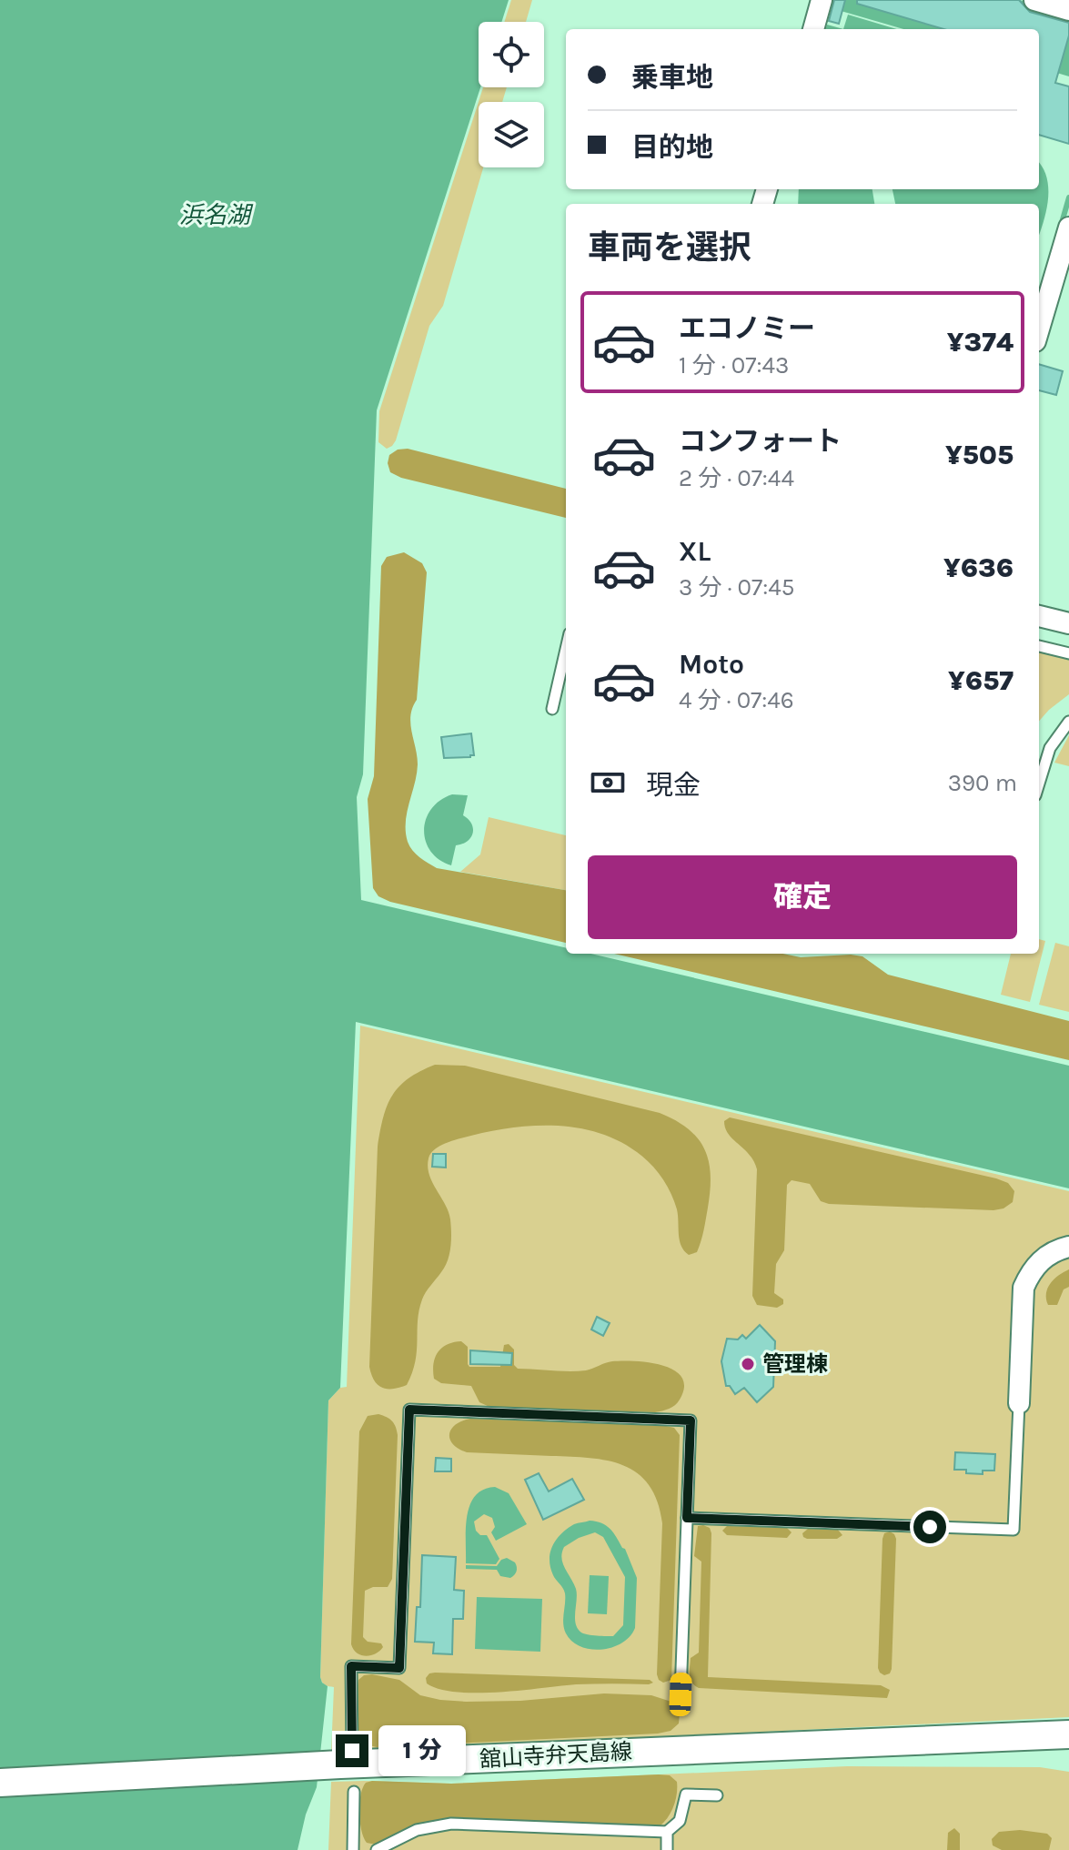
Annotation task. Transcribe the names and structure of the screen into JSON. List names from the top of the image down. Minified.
{"streets":{"main road":["舘山寺弁天島線"]},"water":["浜名湖"],"places":["管理棟"],"page":{"banner":["乗車地","目的地"],"heading":"車両を選択","list":[{"name":"エコノミー","note":"1 分 · 07:43","value":"¥374"},{"name":"コンフォート","note":"2 分 · 07:44","value":"¥505"},{"name":"XL","note":"3 分 · 07:45","value":"¥636"},{"name":"Moto","note":"4 分 · 07:46","value":"¥657"}],"pay":["現金","390 m"],"buttons":"確定","bubble":"1 分"}}
